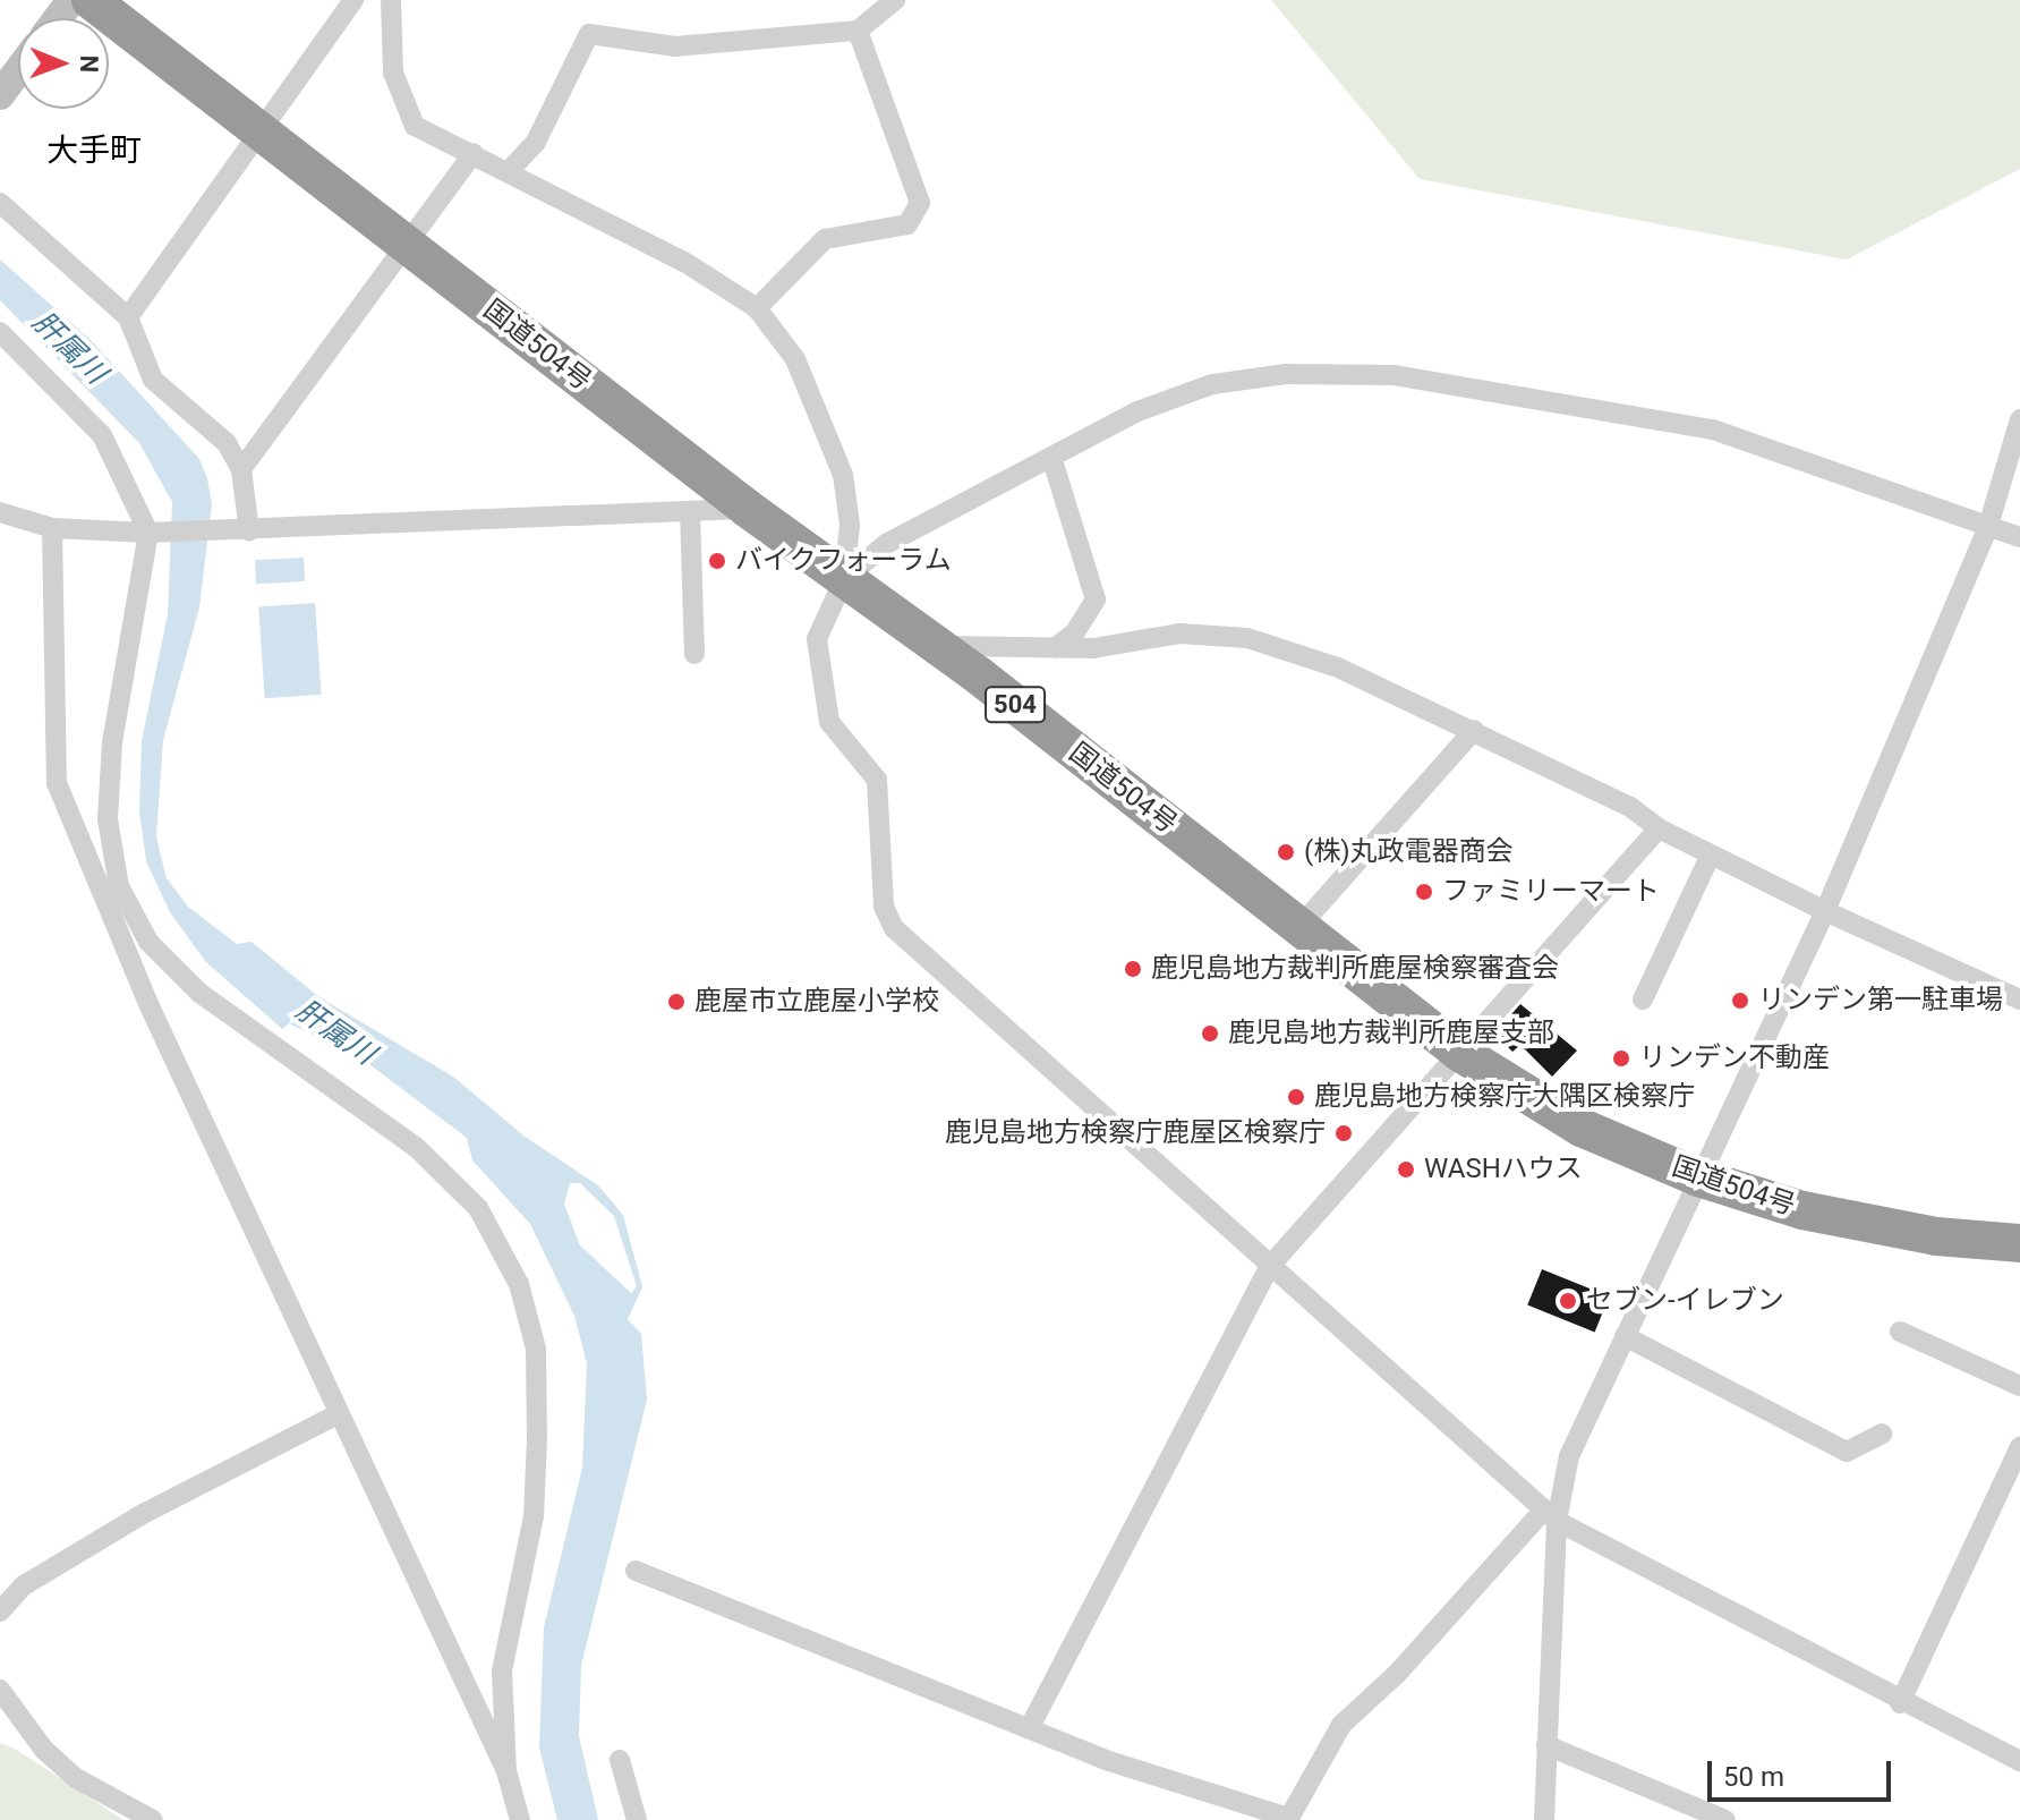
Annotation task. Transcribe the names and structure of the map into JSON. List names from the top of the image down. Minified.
{"streets":{"highway":["国道504号","504"]},"districts":["大手町"],"water":["肝属川"],"places":["バイクフォーラム","(株)丸政電器商会","ファミリーマート","鹿児島地方裁判所鹿屋検察審査会","リンデン第一駐車場","鹿屋市立鹿屋小学校","鹿児島地方裁判所鹿屋支部","リンデン不動産","鹿児島地方検察庁大隅区検察庁","鹿児島地方検察庁鹿屋区検察庁","WASHハウス","セブン-イレブン"],"scale_bar":"50 m","north":"right"}
